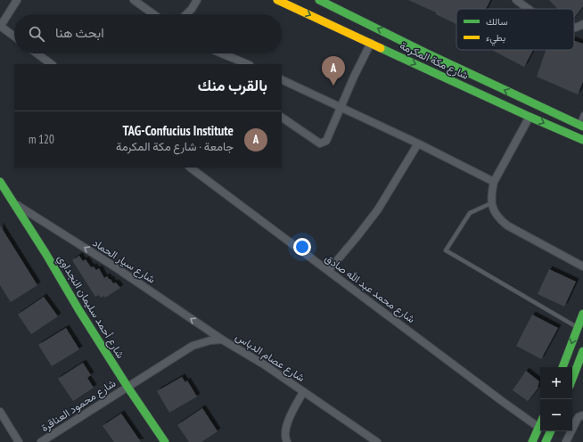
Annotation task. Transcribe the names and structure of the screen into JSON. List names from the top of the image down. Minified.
{"streets":{"main road":["شارع مكة المكرمة","شارع أحمد سليمان النجداوي"],"street":["شارع سيار الحماد","شارع محمد عبد الله صادق","شارع عصام الدباس","شارع محمود العناقرة"]},"crossings":[["شارع سيار الحماد","شارع أحمد سليمان النجداوي"],["شارع سيار الحماد","شارع عصام الدباس"],["شارع أحمد سليمان النجداوي","شارع عصام الدباس"],["شارع أحمد سليمان النجداوي","شارع محمود العناقرة"],["شارع عصام الدباس","شارع محمود العناقرة"]],"one_way":["شارع سيار الحماد"],"legend":["سالك","بطيء"],"page":{"search":"ابحث هنا","pins":"A","heading":"بالقرب منك","list":[{"mark":"A","name":"TAG-Confucius Institute","note":"جامعة · شارع مكة المكرمة","value":"120 m"}],"map_buttons":["+","−"]}}
